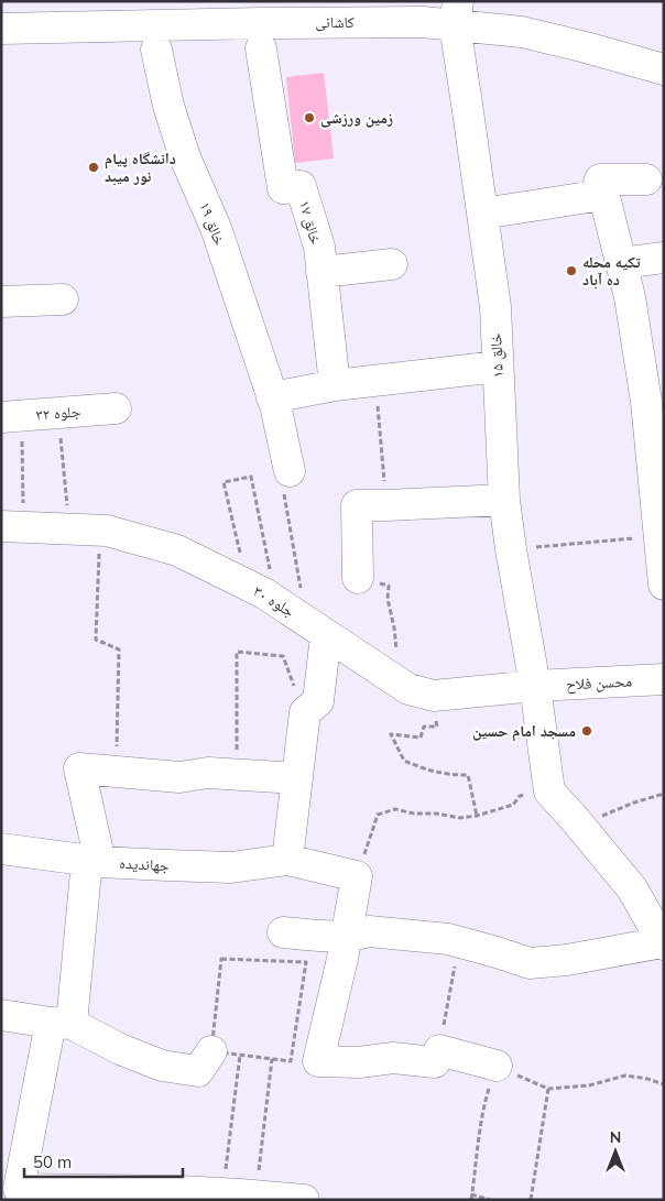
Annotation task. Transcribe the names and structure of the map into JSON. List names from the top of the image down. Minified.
{"streets":{"street":["کاشانی","خالق ۱۷","خالق ۱۹","خالق ۱۵","جلوه ۳۲","جلوه ۳۰","محسن فلاح","جهاندیده"]},"crossings":[["کاشانی","خالق ۱۷"],["کاشانی","خالق ۱۵"],["خالق ۱۵","جلوه ۳۰"],["خالق ۱۵","محسن فلاح"],["جلوه ۳۰","محسن فلاح"]],"places":["زمین ورزشی","دانشگاه پیام نور میبد","تکیه محله ده آباد","مسجد امام حسین"],"scale_bar":"50 m","north":"top"}
